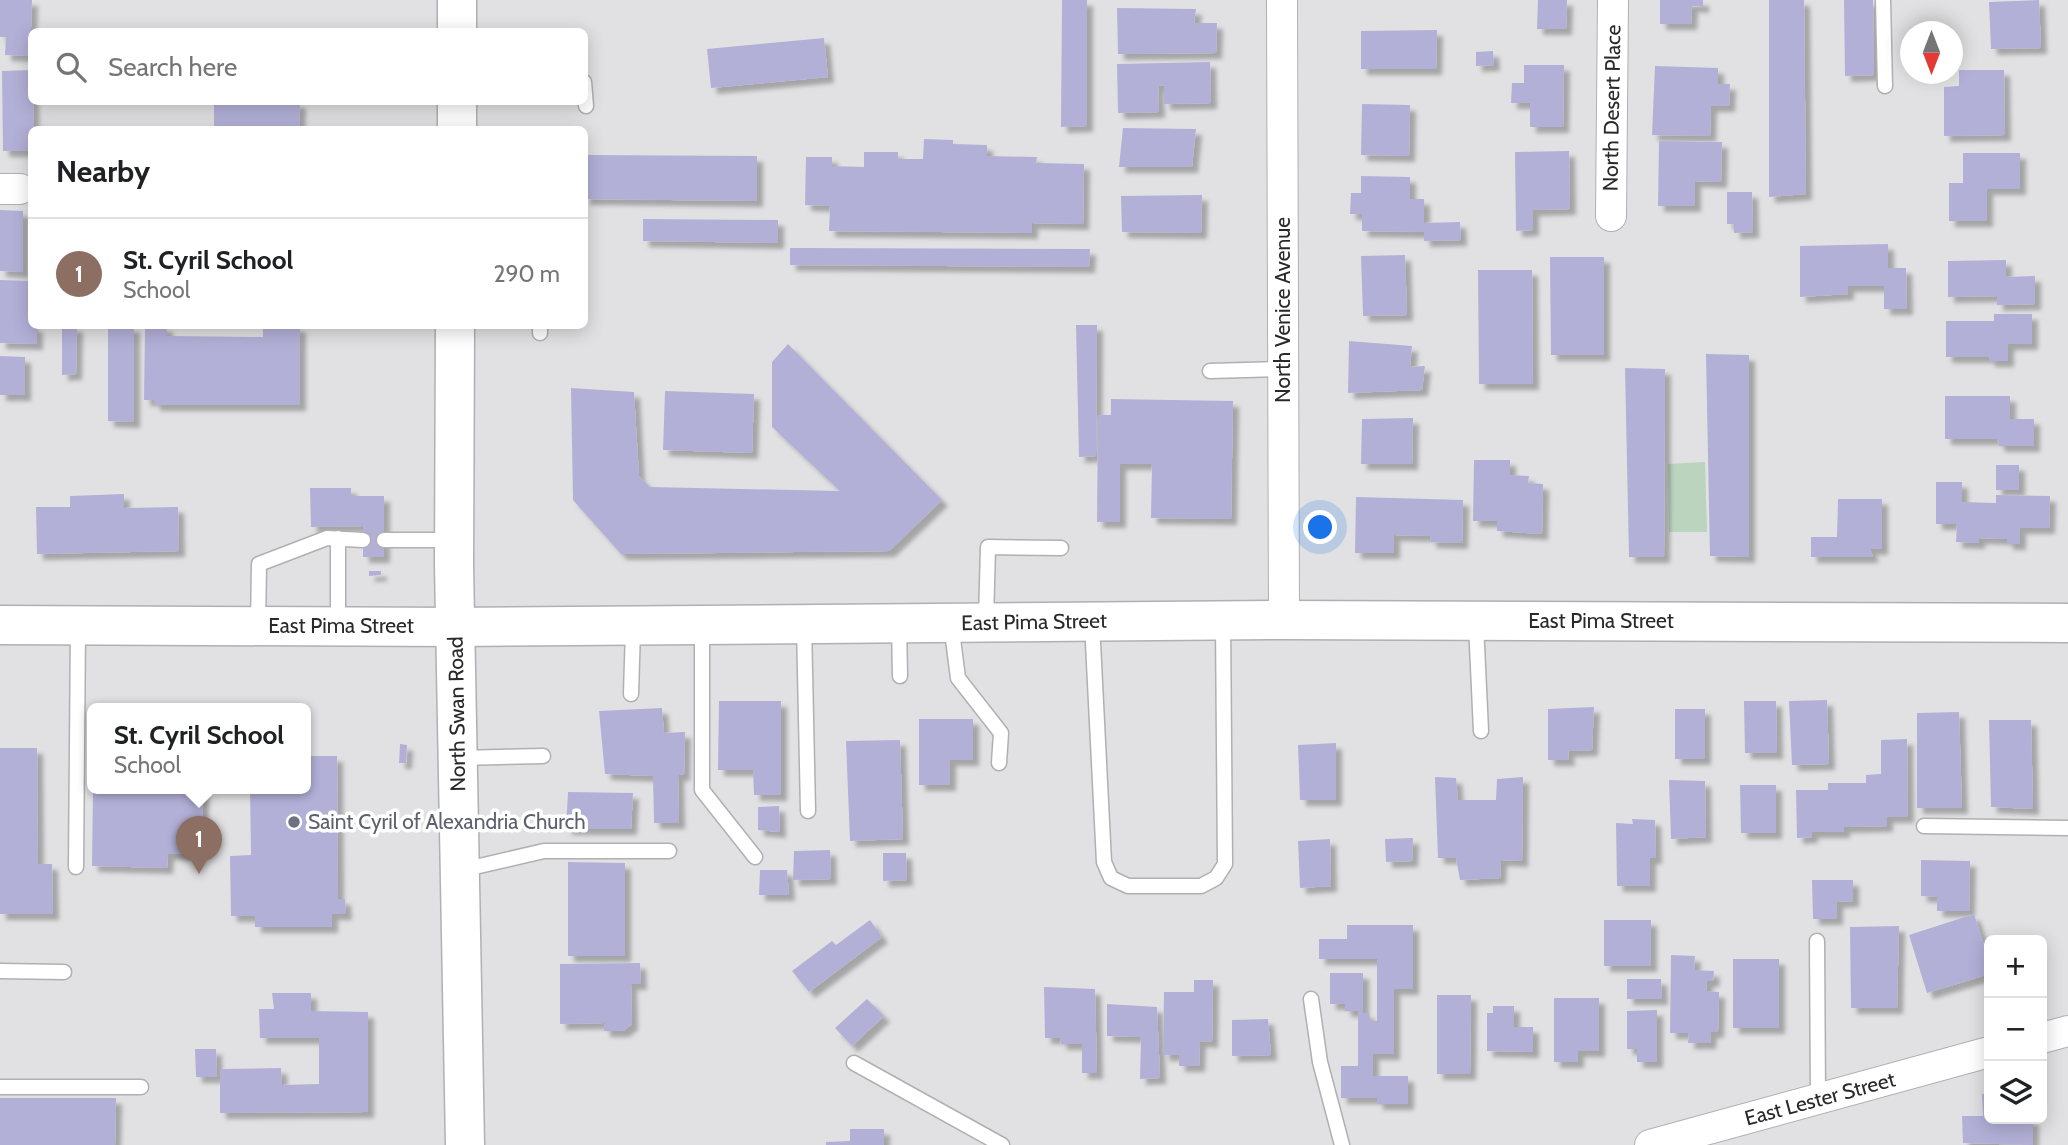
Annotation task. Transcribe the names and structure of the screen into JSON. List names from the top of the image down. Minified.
{"streets":{"street":["North Desert Place","North Venice Avenue","East Pima Street","North Swan Road","East Lester Street"]},"crossings":[["North Venice Avenue","East Pima Street"],["East Pima Street","North Swan Road"]],"places":["Saint Cyril of Alexandria Church"],"north":"bottom","page":{"search":"Search here","heading":"Nearby","list":[{"mark":"1","name":"St. Cyril School","note":"School","value":"290 m"}],"popup":["St. Cyril School","School"],"pins":"1","map_buttons":["+","−"]}}
